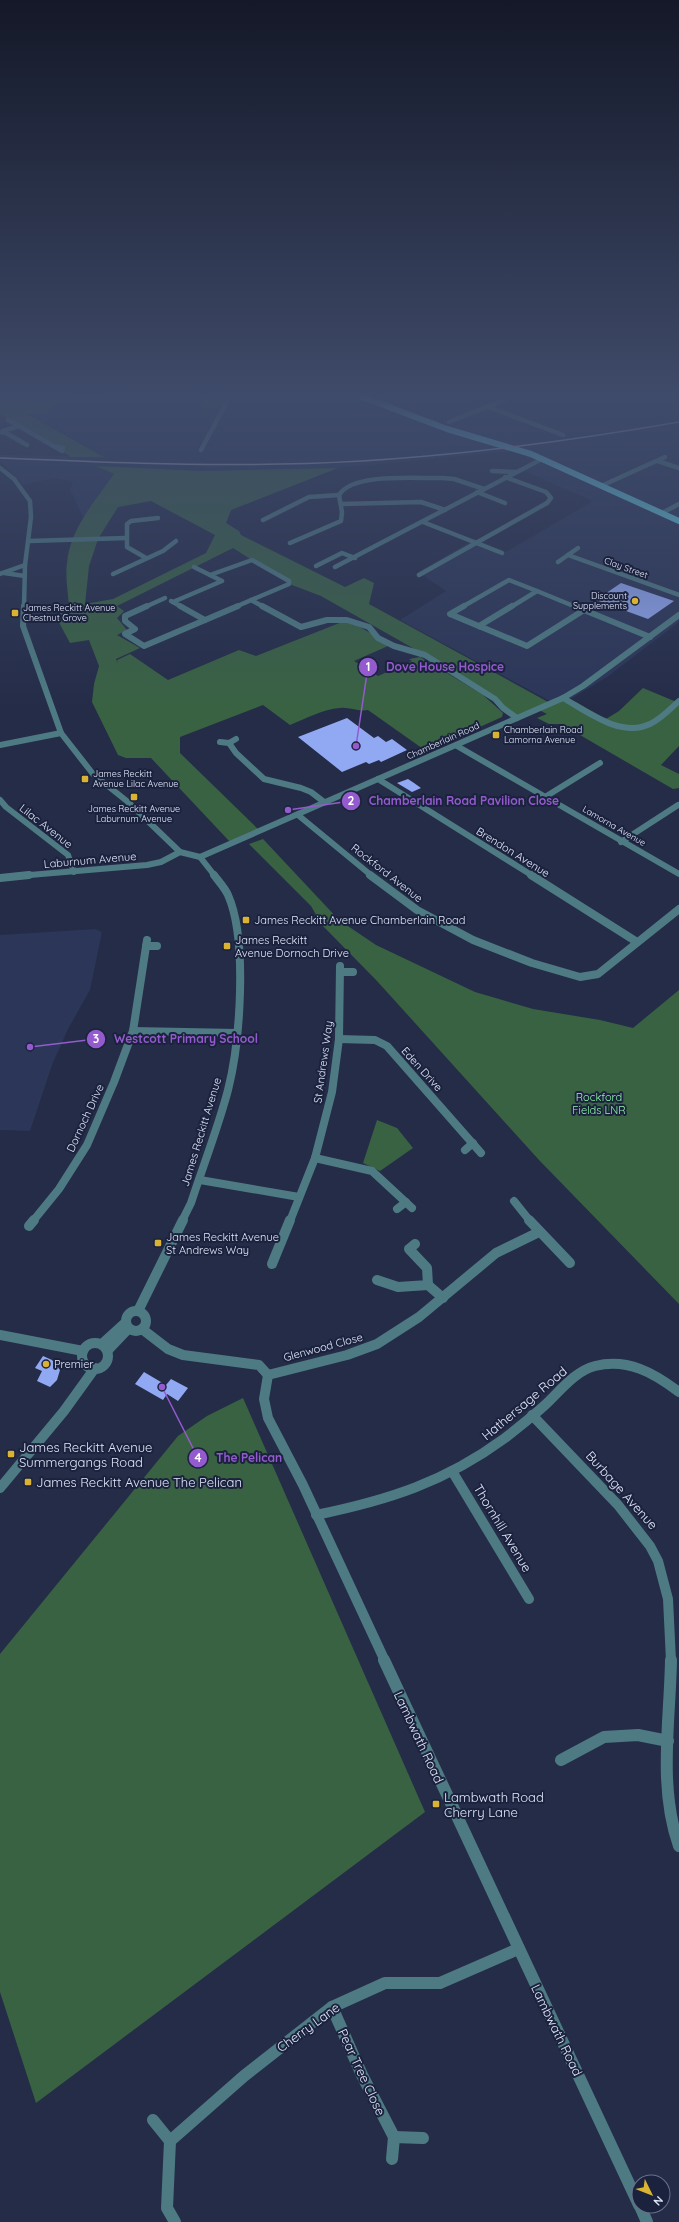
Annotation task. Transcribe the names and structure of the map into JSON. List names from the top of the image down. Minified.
{"streets":{"street":["Clay Street","Chamberlain Road","Lilac Avenue","Lamorna Avenue","Brendon Avenue","Laburnum Avenue","Rockford Avenue","St Andrews Way","Eden Drive","Dornoch Drive","James Reckitt Avenue","Glenwood Close","Hathersage Road","Burbage Avenue","Thornhill Avenue","Lambwath Road","Cherry Lane","Pear Tree Close"]},"crossings":[["Chamberlain Road","Lamorna Avenue"],["Chamberlain Road","Brendon Avenue"],["Chamberlain Road","Rockford Avenue"],["Chamberlain Road","James Reckitt Avenue"],["Lilac Avenue","Laburnum Avenue"],["Brendon Avenue","Rockford Avenue"],["St Andrews Way","Eden Drive"],["Glenwood Close","Lambwath Road"],["Hathersage Road","Burbage Avenue"],["Hathersage Road","Thornhill Avenue"],["Hathersage Road","Lambwath Road"],["Lambwath Road","Cherry Lane"],["Cherry Lane","Pear Tree Close"]],"parks":["Rockford Fields LNR"],"places":{"other":["Discount Supplements","Dove House Hospice","Chamberlain Road Pavilion Close","Westcott Primary School","Premier","The Pelican"],"transit":["James Reckitt Avenue Chestnut Grove","Chamberlain Road Lamorna Avenue","James Reckitt Avenue Lilac Avenue","James Reckitt Avenue Laburnum Avenue","James Reckitt Avenue Chamberlain Road","James Reckitt Avenue Dornoch Drive","James Reckitt Avenue St Andrews Way","James Reckitt Avenue Summergangs Road","James Reckitt Avenue The Pelican","Lambwath Road Cherry Lane"]},"north":"bottom right"}
